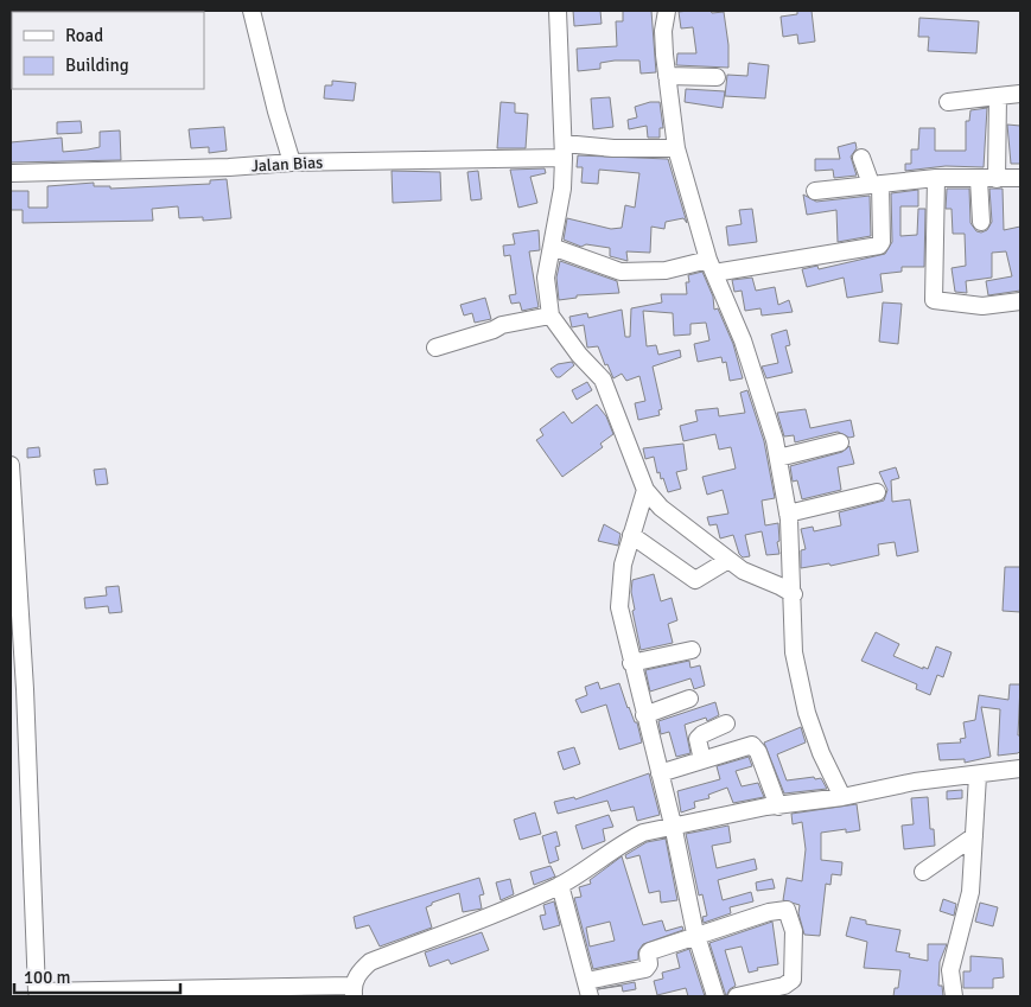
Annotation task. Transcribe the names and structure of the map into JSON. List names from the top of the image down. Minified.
{"streets":{"street":["Jalan Bias"]},"legend":["Road","Building"],"scale_bar":"100 m"}
